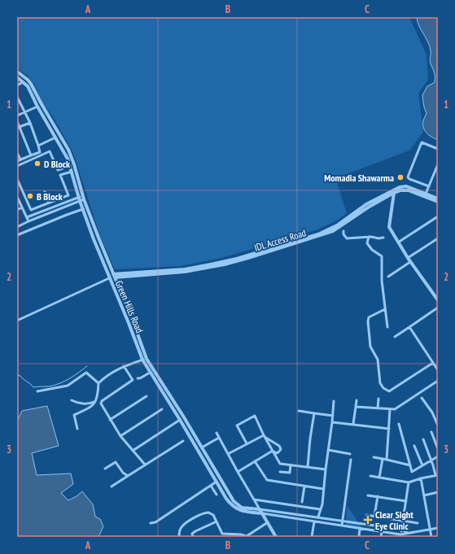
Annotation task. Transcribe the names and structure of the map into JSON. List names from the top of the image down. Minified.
{"streets":{"street":["Green Hills Road"]},"places":{"other":["D Block","Momadia Shawarma","B Block"],"health":["Clear Sight Eye Clinic"]},"grid":{"columns":["A","B","C"],"rows":["1","2","3"]}}
